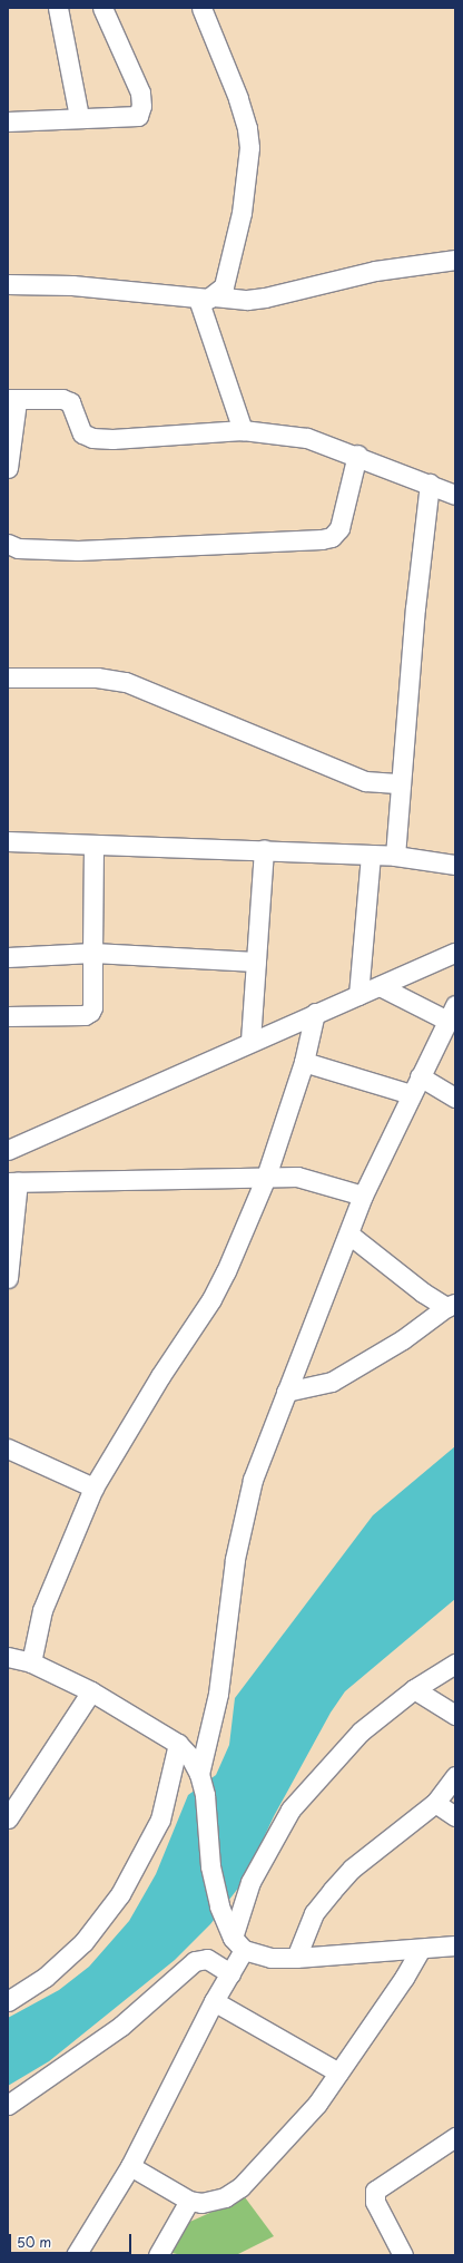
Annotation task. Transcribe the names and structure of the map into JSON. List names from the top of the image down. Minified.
{"scale_bar":"50 m"}
